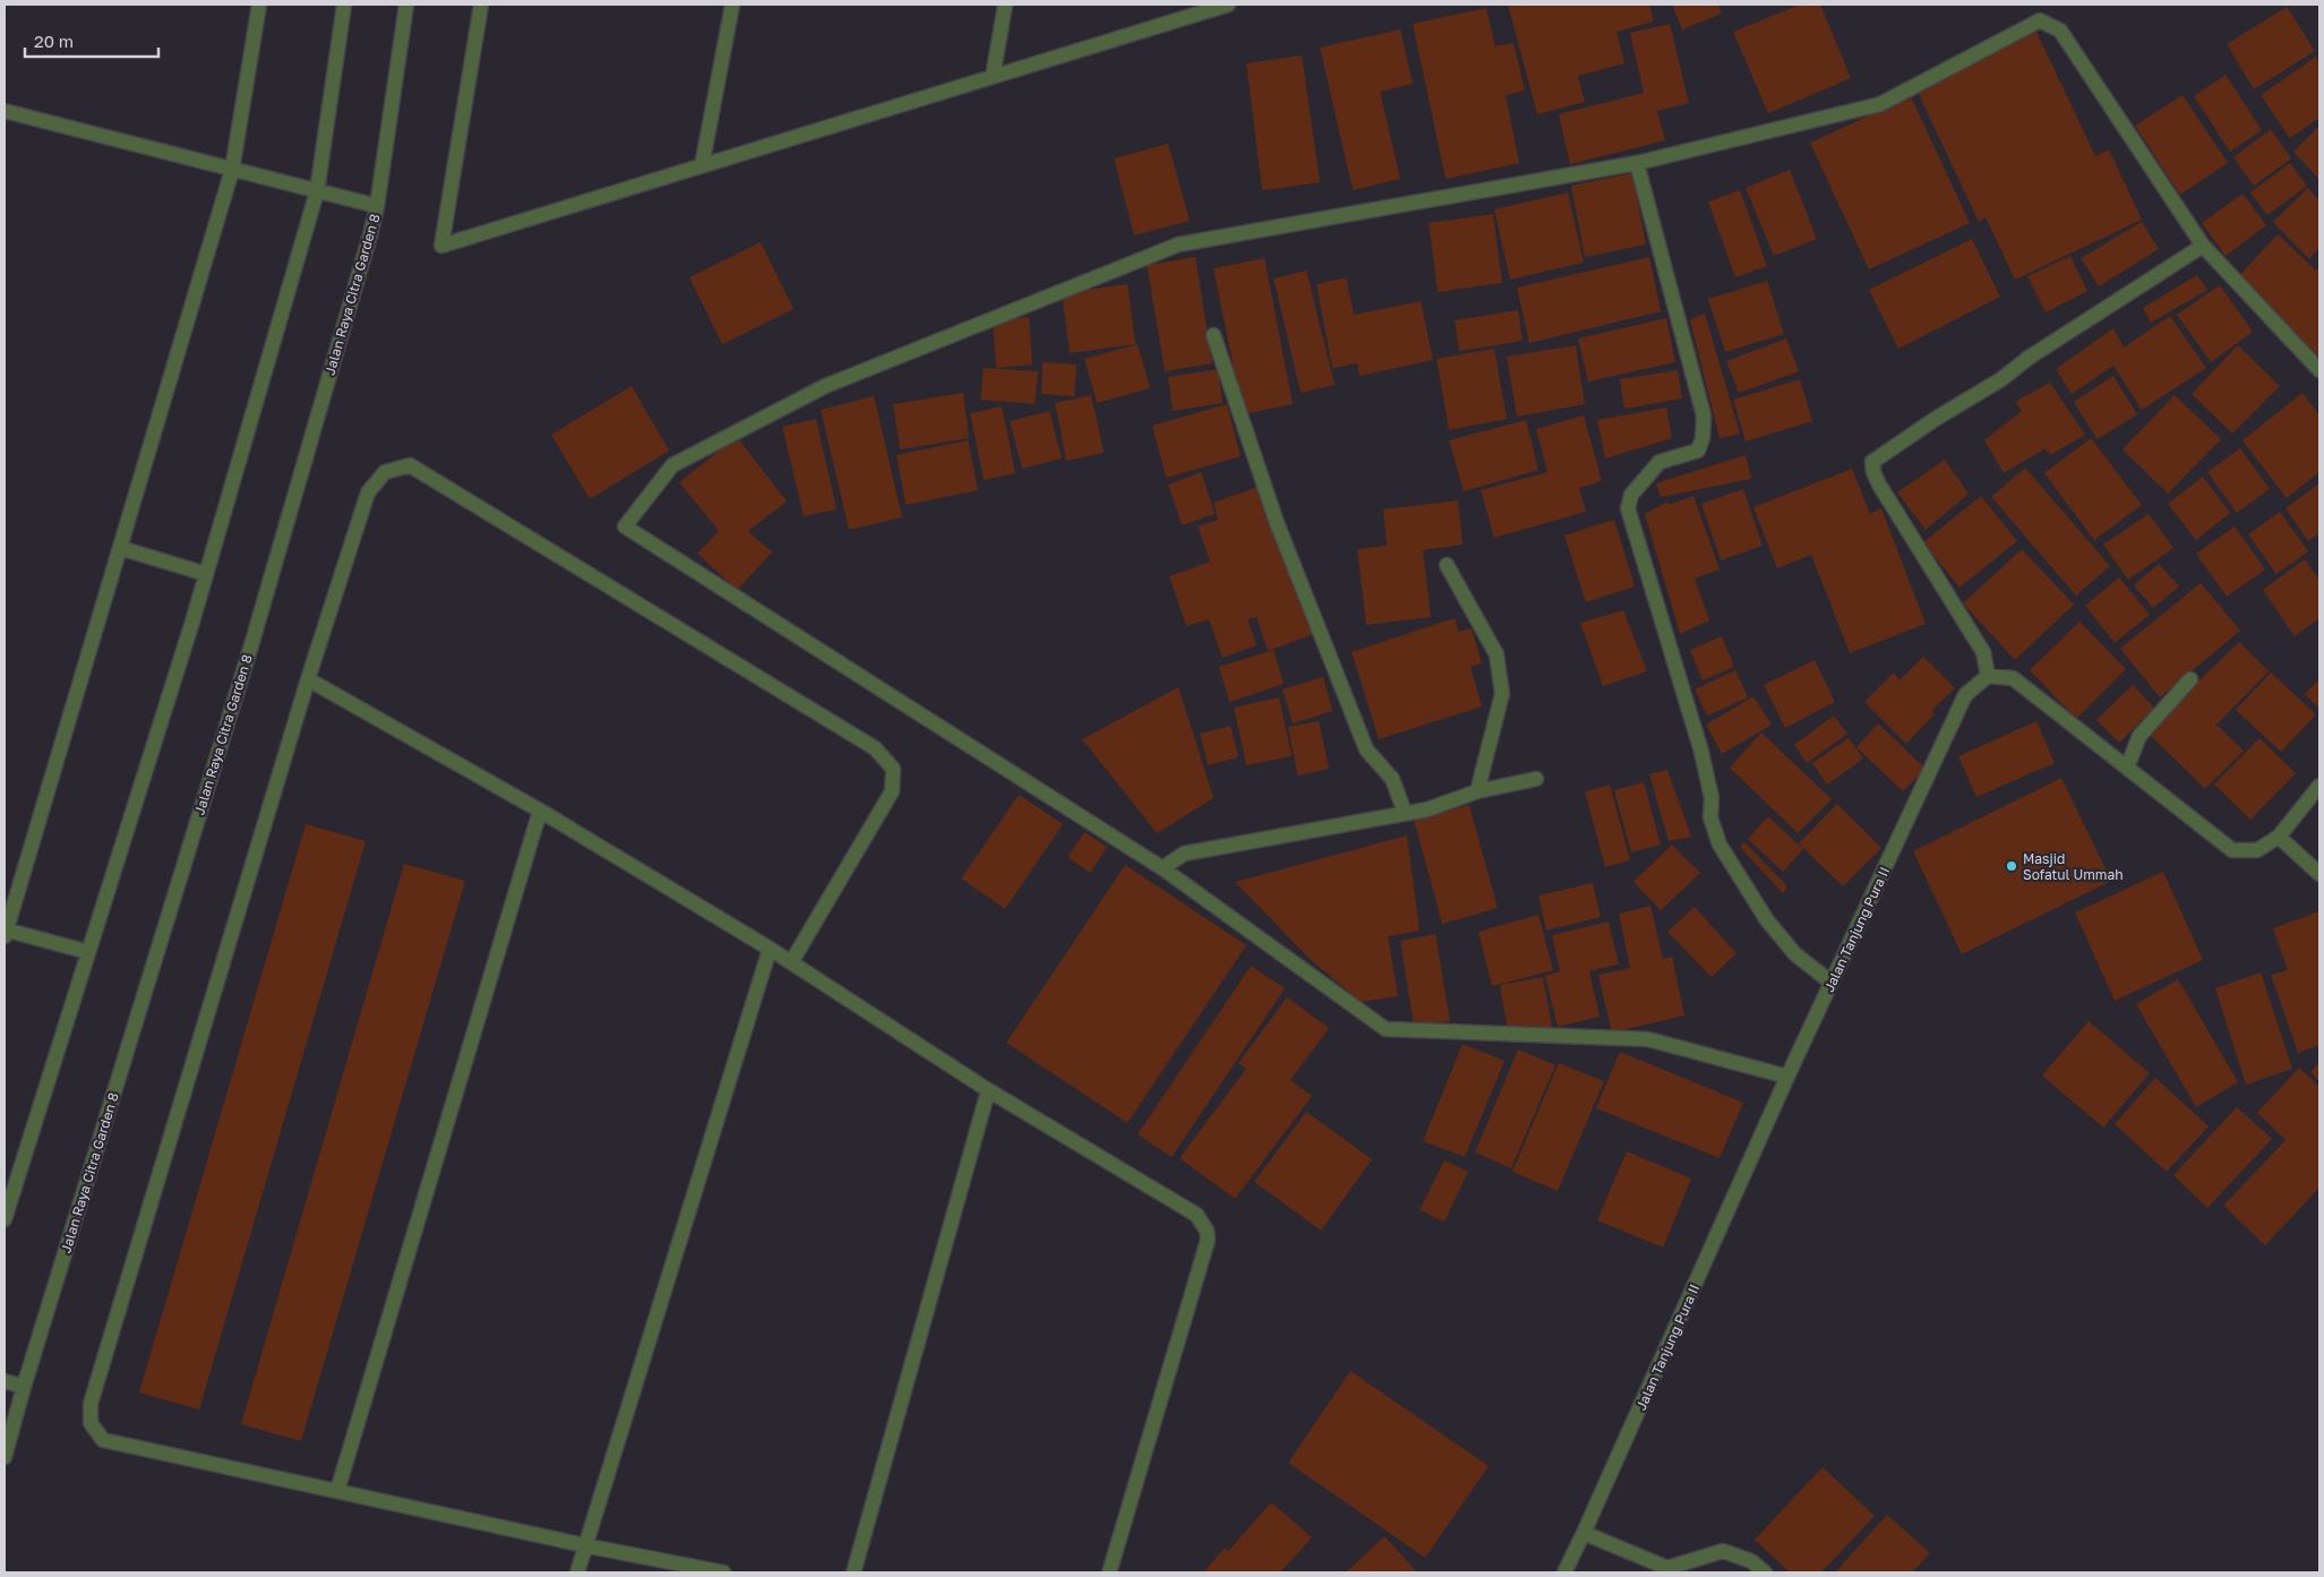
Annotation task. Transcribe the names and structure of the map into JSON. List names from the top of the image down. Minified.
{"streets":{"street":["Jalan Raya Citra Garden 8","Jalan Tanjung Pura II"]},"places":["Masjid Sofatul Ummah"],"scale_bar":"20 m"}
